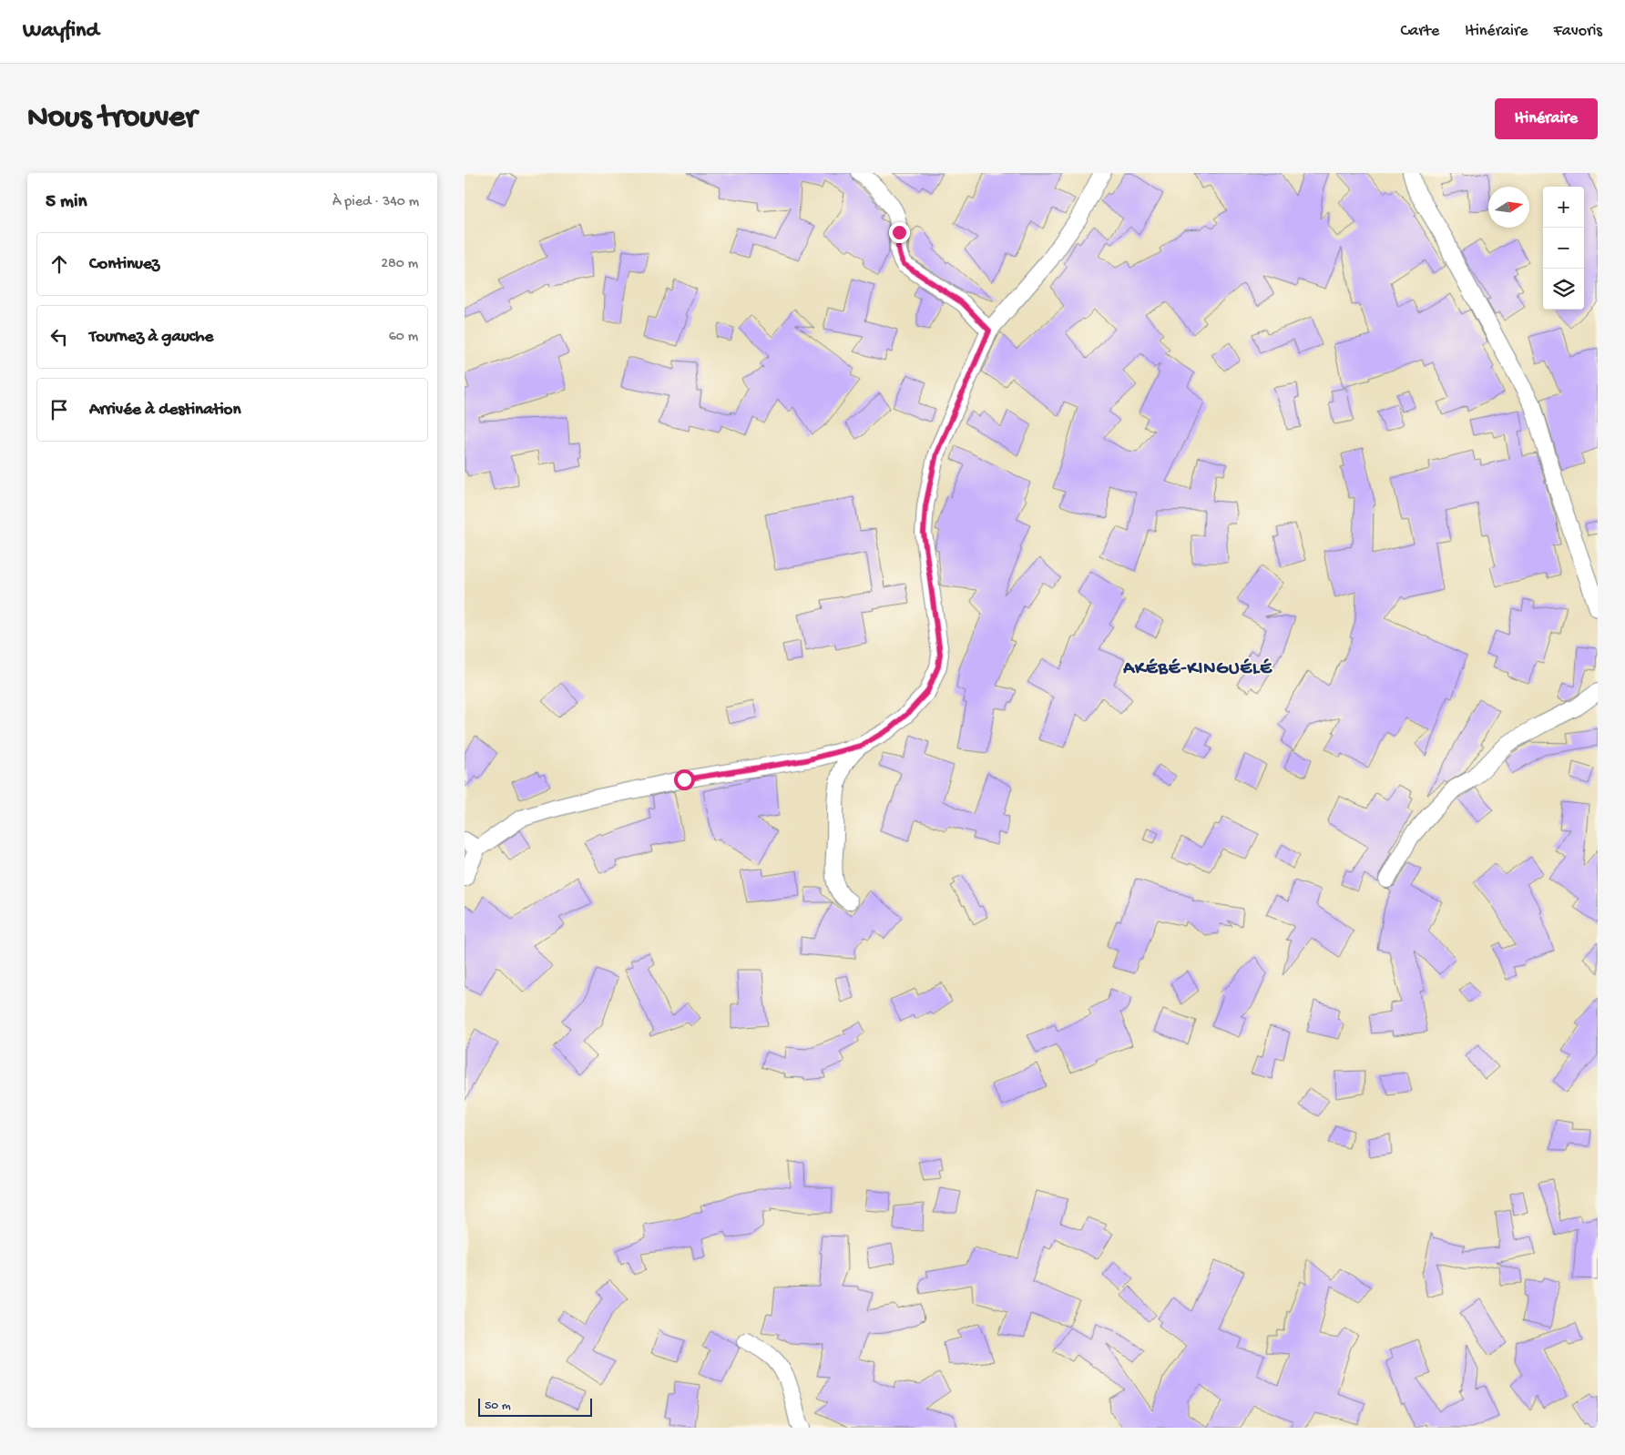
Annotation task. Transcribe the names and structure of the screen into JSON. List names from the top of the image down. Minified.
{"districts":["AKÉBÉ-KINGUÉLÉ"],"scale_bar":"50 m","north":"right","page":{"header":"Wayfind","nav":["Carte","Itinéraire","Favoris"],"buttons":"Itinéraire","title":"Nous trouver","heading":["5 min","À pied · 340 m"],"map_buttons":["+","−"],"list":[["Continuez","280 m"],["Tournez à gauche","60 m"],"Arrivée à destination"],"scale":"50 m"}}
